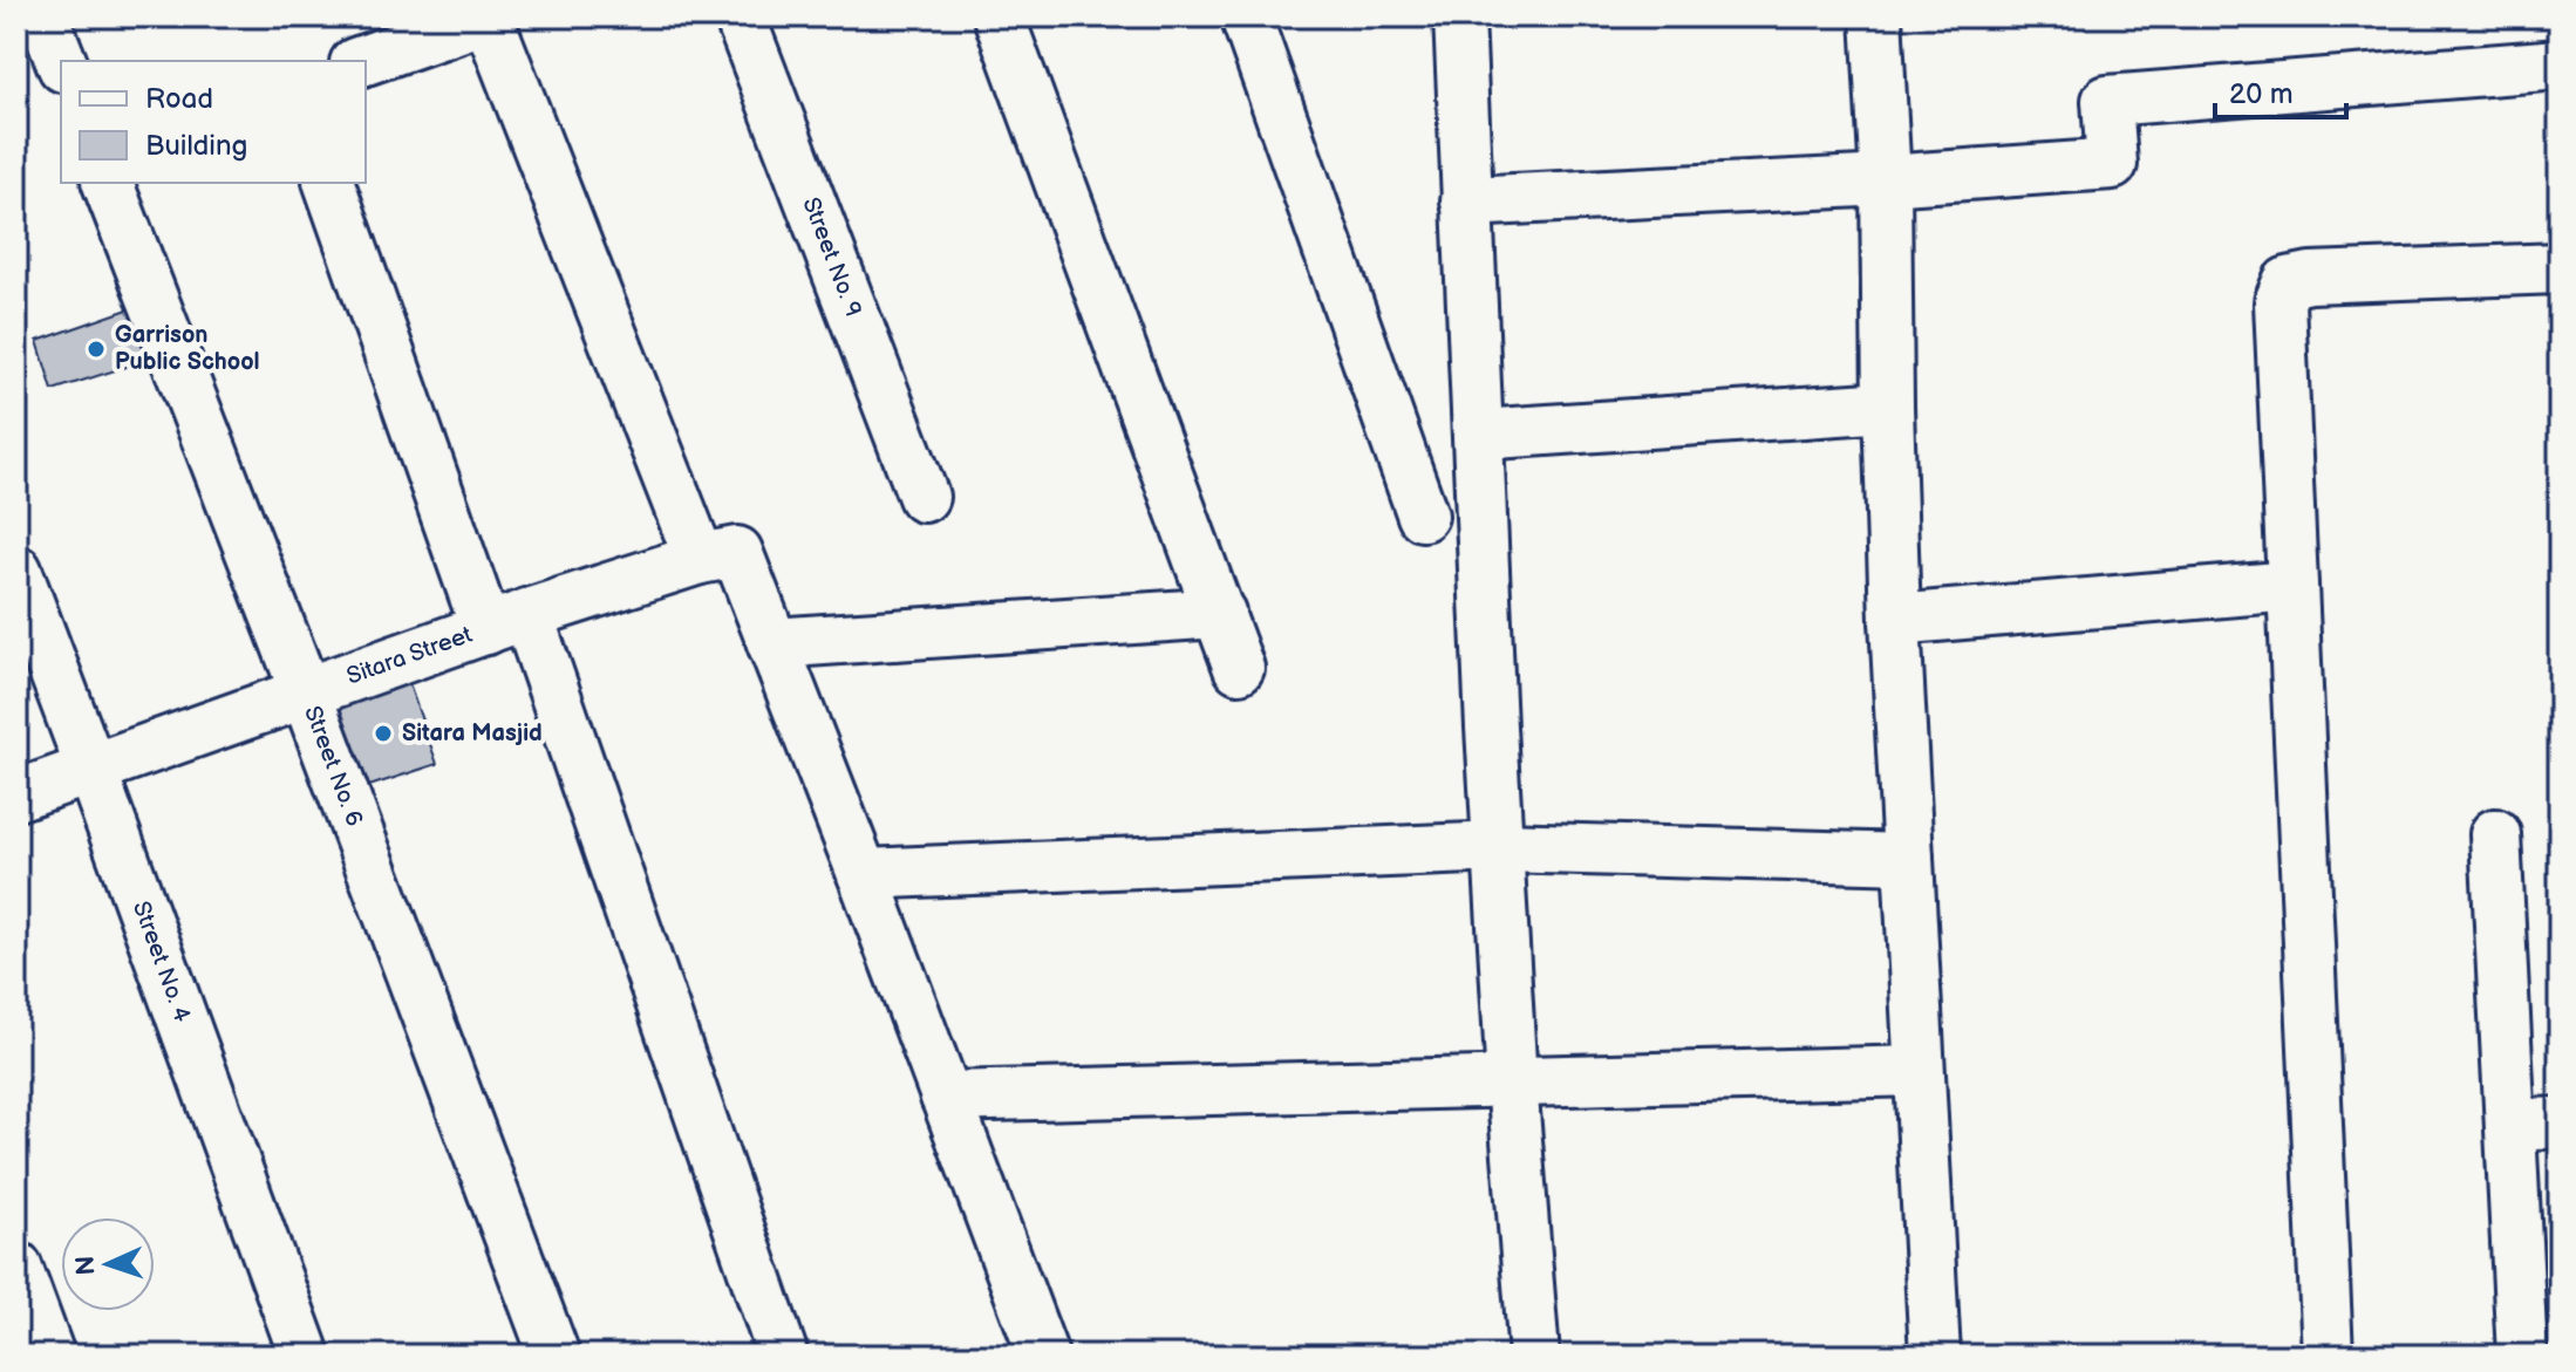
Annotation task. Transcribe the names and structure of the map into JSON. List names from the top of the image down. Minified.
{"streets":{"street":["Street No. 9","Sitara Street","Street No. 6","Street No. 4"]},"crossings":[["Sitara Street","Street No. 6"],["Sitara Street","Street No. 4"]],"places":["Garrison Public School","Sitara Masjid"],"legend":["Road","Building"],"scale_bar":"20 m","north":"left"}
